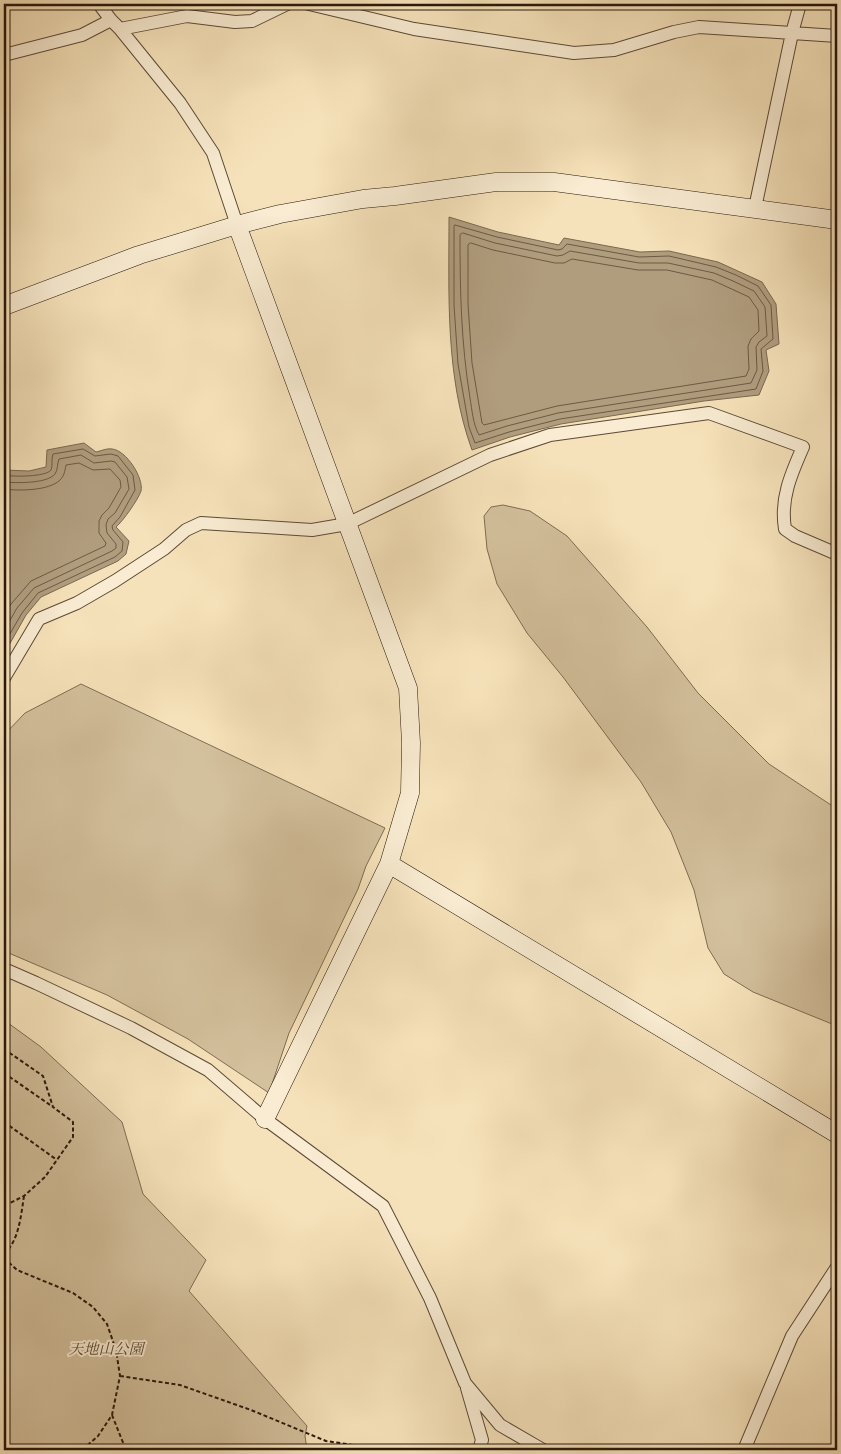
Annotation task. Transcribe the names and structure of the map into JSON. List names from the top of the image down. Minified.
{"parks":["天地山公園"]}
